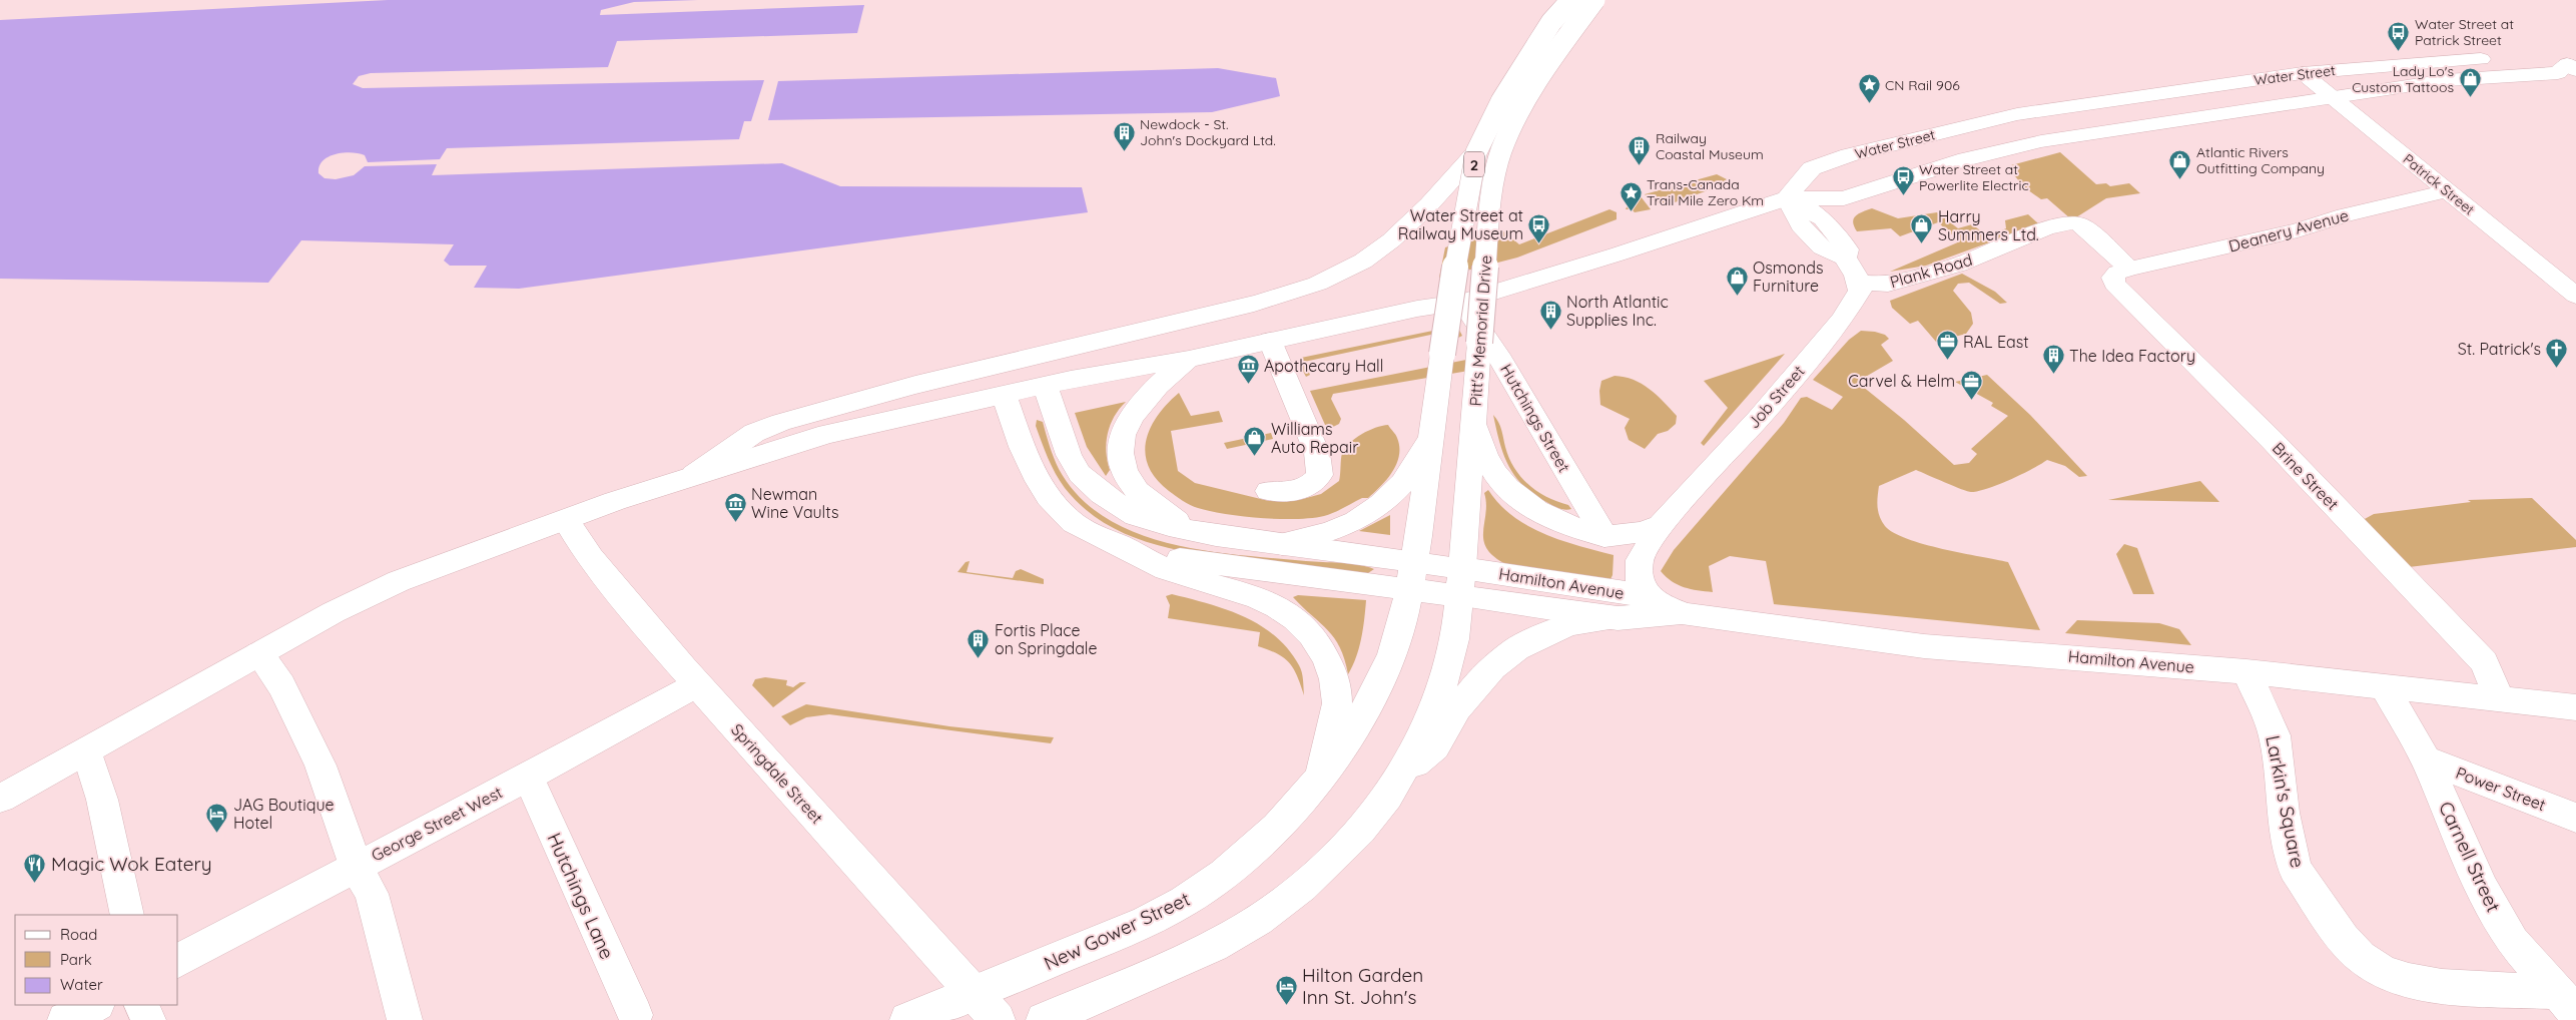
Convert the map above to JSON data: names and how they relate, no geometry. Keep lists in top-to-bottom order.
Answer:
{
  "streets": {
    "main road": [
      "Water Street",
      "2",
      "Patrick Street",
      "Deanery Avenue",
      "Plank Road",
      "Pitt's Memorial Drive",
      "Job Street",
      "Hutchings Street",
      "Brine Street",
      "Hamilton Avenue",
      "Springdale Street",
      "Power Street",
      "Larkin's Square",
      "George Street West",
      "Carnell Street",
      "Hutchings Lane",
      "New Gower Street"
    ]
  },
  "crossings": [
    ["Water Street", "Patrick Street"],
    ["Patrick Street", "Deanery Avenue"],
    ["Deanery Avenue", "Plank Road"],
    ["Deanery Avenue", "Brine Street"],
    ["Plank Road", "Job Street"],
    ["Plank Road", "Brine Street"],
    ["Pitt's Memorial Drive", "Job Street"],
    ["Pitt's Memorial Drive", "Hamilton Avenue"],
    ["Pitt's Memorial Drive", "New Gower Street"],
    ["Job Street", "Hutchings Street"],
    ["Job Street", "Hamilton Avenue"],
    ["Brine Street", "Hamilton Avenue"],
    ["Hamilton Avenue", "Larkin's Square"],
    ["Hamilton Avenue", "Carnell Street"],
    ["Springdale Street", "George Street West"],
    ["Springdale Street", "New Gower Street"],
    ["Power Street", "Carnell Street"],
    ["Larkin's Square", "Carnell Street"],
    ["George Street West", "Hutchings Lane"]
  ],
  "places": {
    "bus stop": ["Water Street at Patrick Street", "Water Street at Powerlite Electric", "Water Street at Railway Museum"],
    "shop": [
      "Lady Lo's Custom Tattoos",
      "Atlantic Rivers Outfitting Company",
      "Harry Summers Ltd.",
      "Osmonds Furniture",
      "Williams Auto Repair"
    ],
    "place": ["CN Rail 906", "Trans-Canada Trail Mile Zero Km"],
    "building": [
      "Newdock - St. John's Dockyard Ltd.",
      "Railway Coastal Museum",
      "North Atlantic Supplies Inc.",
      "The Idea Factory",
      "Fortis Place on Springdale"
    ],
    "office": ["RAL East", "Carvel & Helm"],
    "church": ["St. Patrick's"],
    "museum": ["Apothecary Hall", "Newman Wine Vaults"],
    "hotel": ["JAG Boutique Hotel", "Hilton Garden Inn St. John's"],
    "restaurant": ["Magic Wok Eatery"]
  },
  "legend": ["Road", "Park", "Water"]
}
